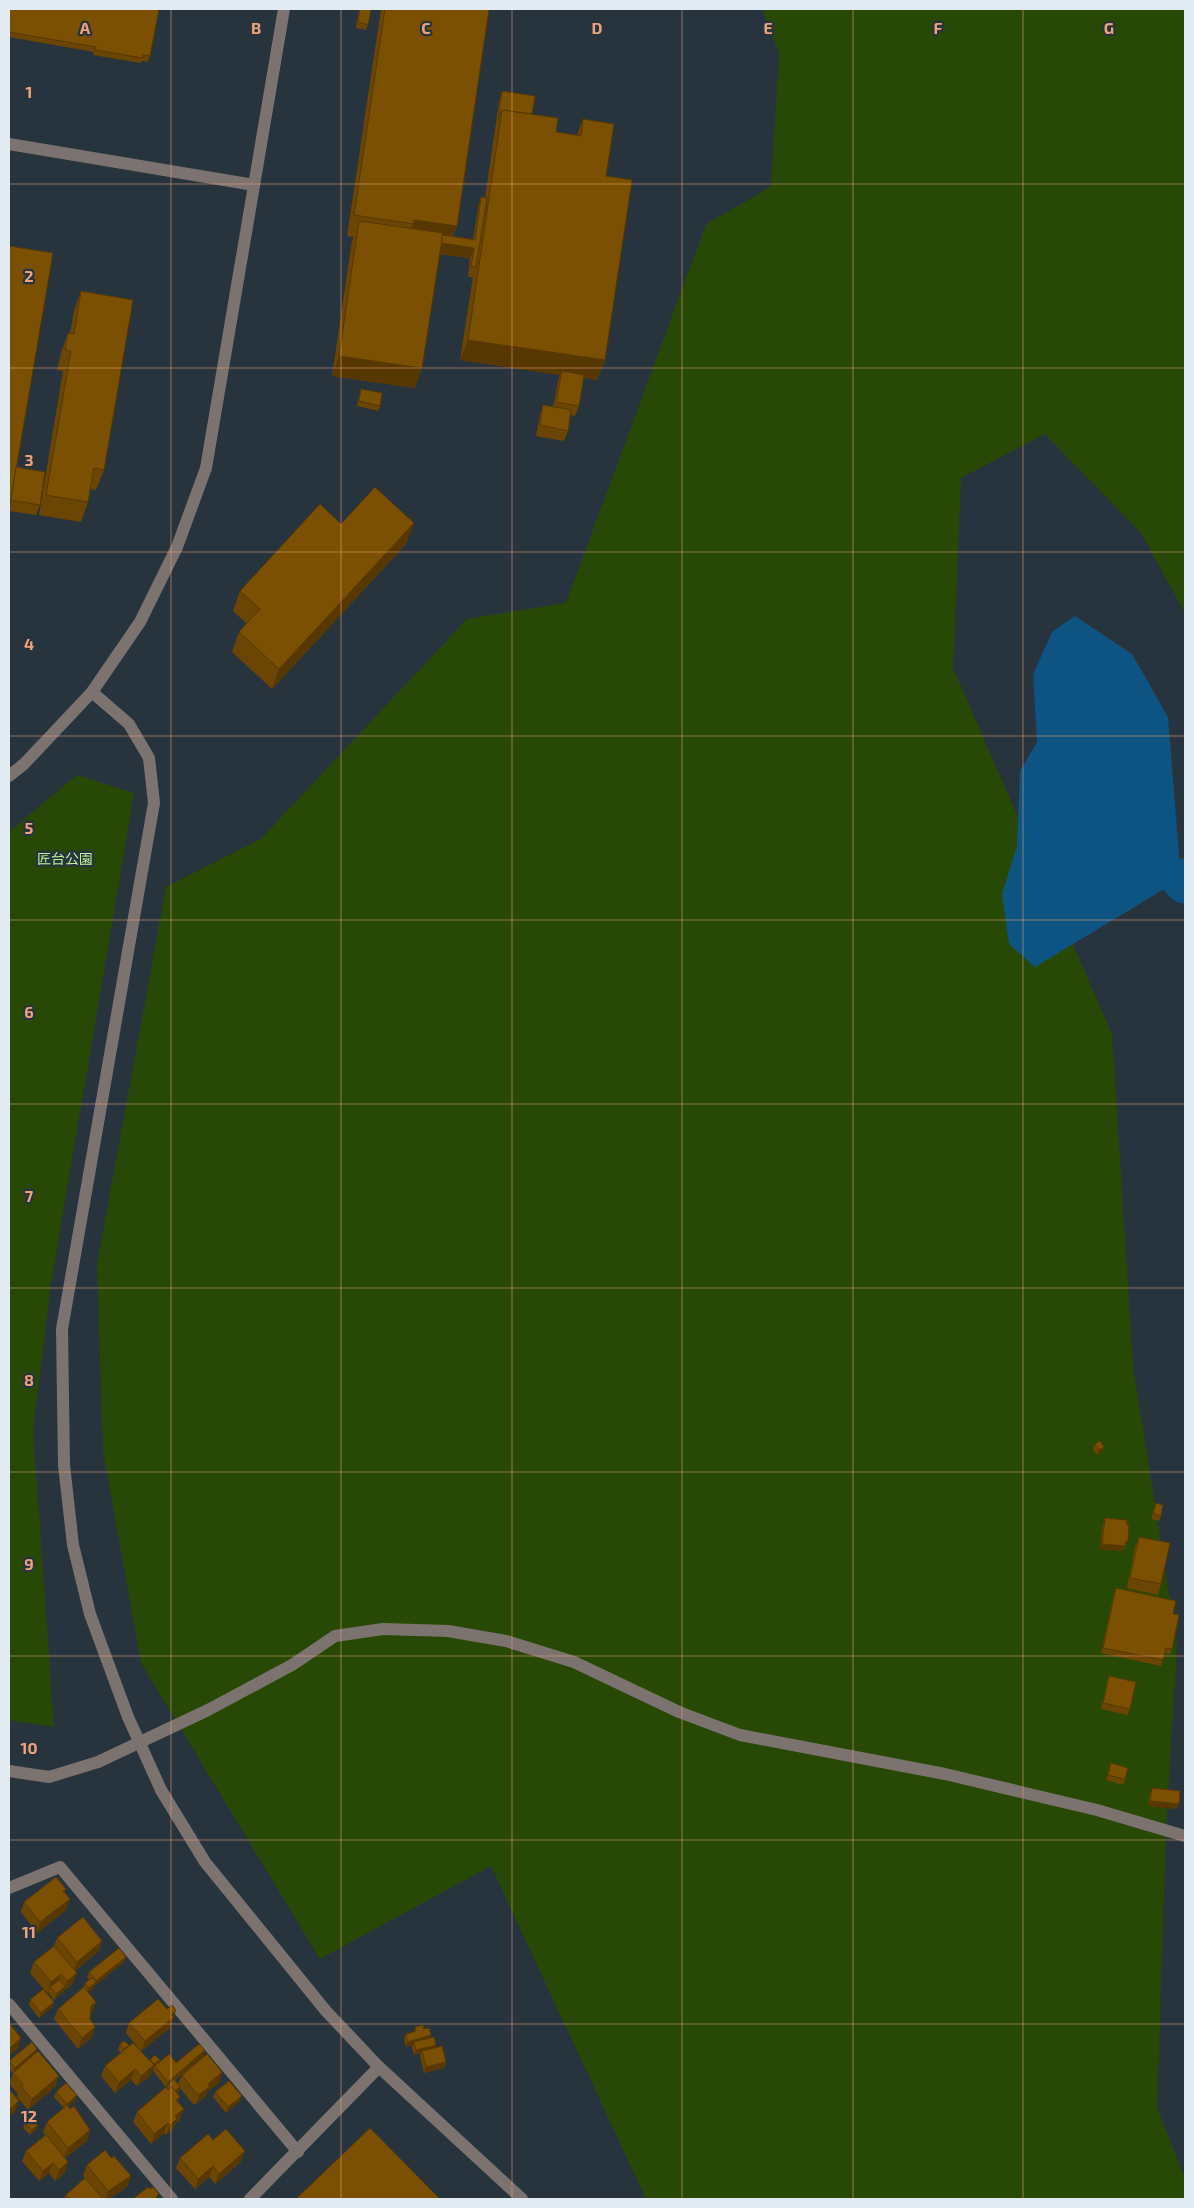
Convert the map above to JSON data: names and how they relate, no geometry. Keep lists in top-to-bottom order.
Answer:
{
  "parks": ["匠台公園"],
  "grid": {
    "columns": [
      "A",
      "B",
      "C",
      "D",
      "E",
      "F",
      "G"
    ],
    "rows": [
      "1",
      "2",
      "3",
      "4",
      "5",
      "6",
      "7",
      "8",
      "9",
      "10",
      "11",
      "12"
    ]
  }
}
